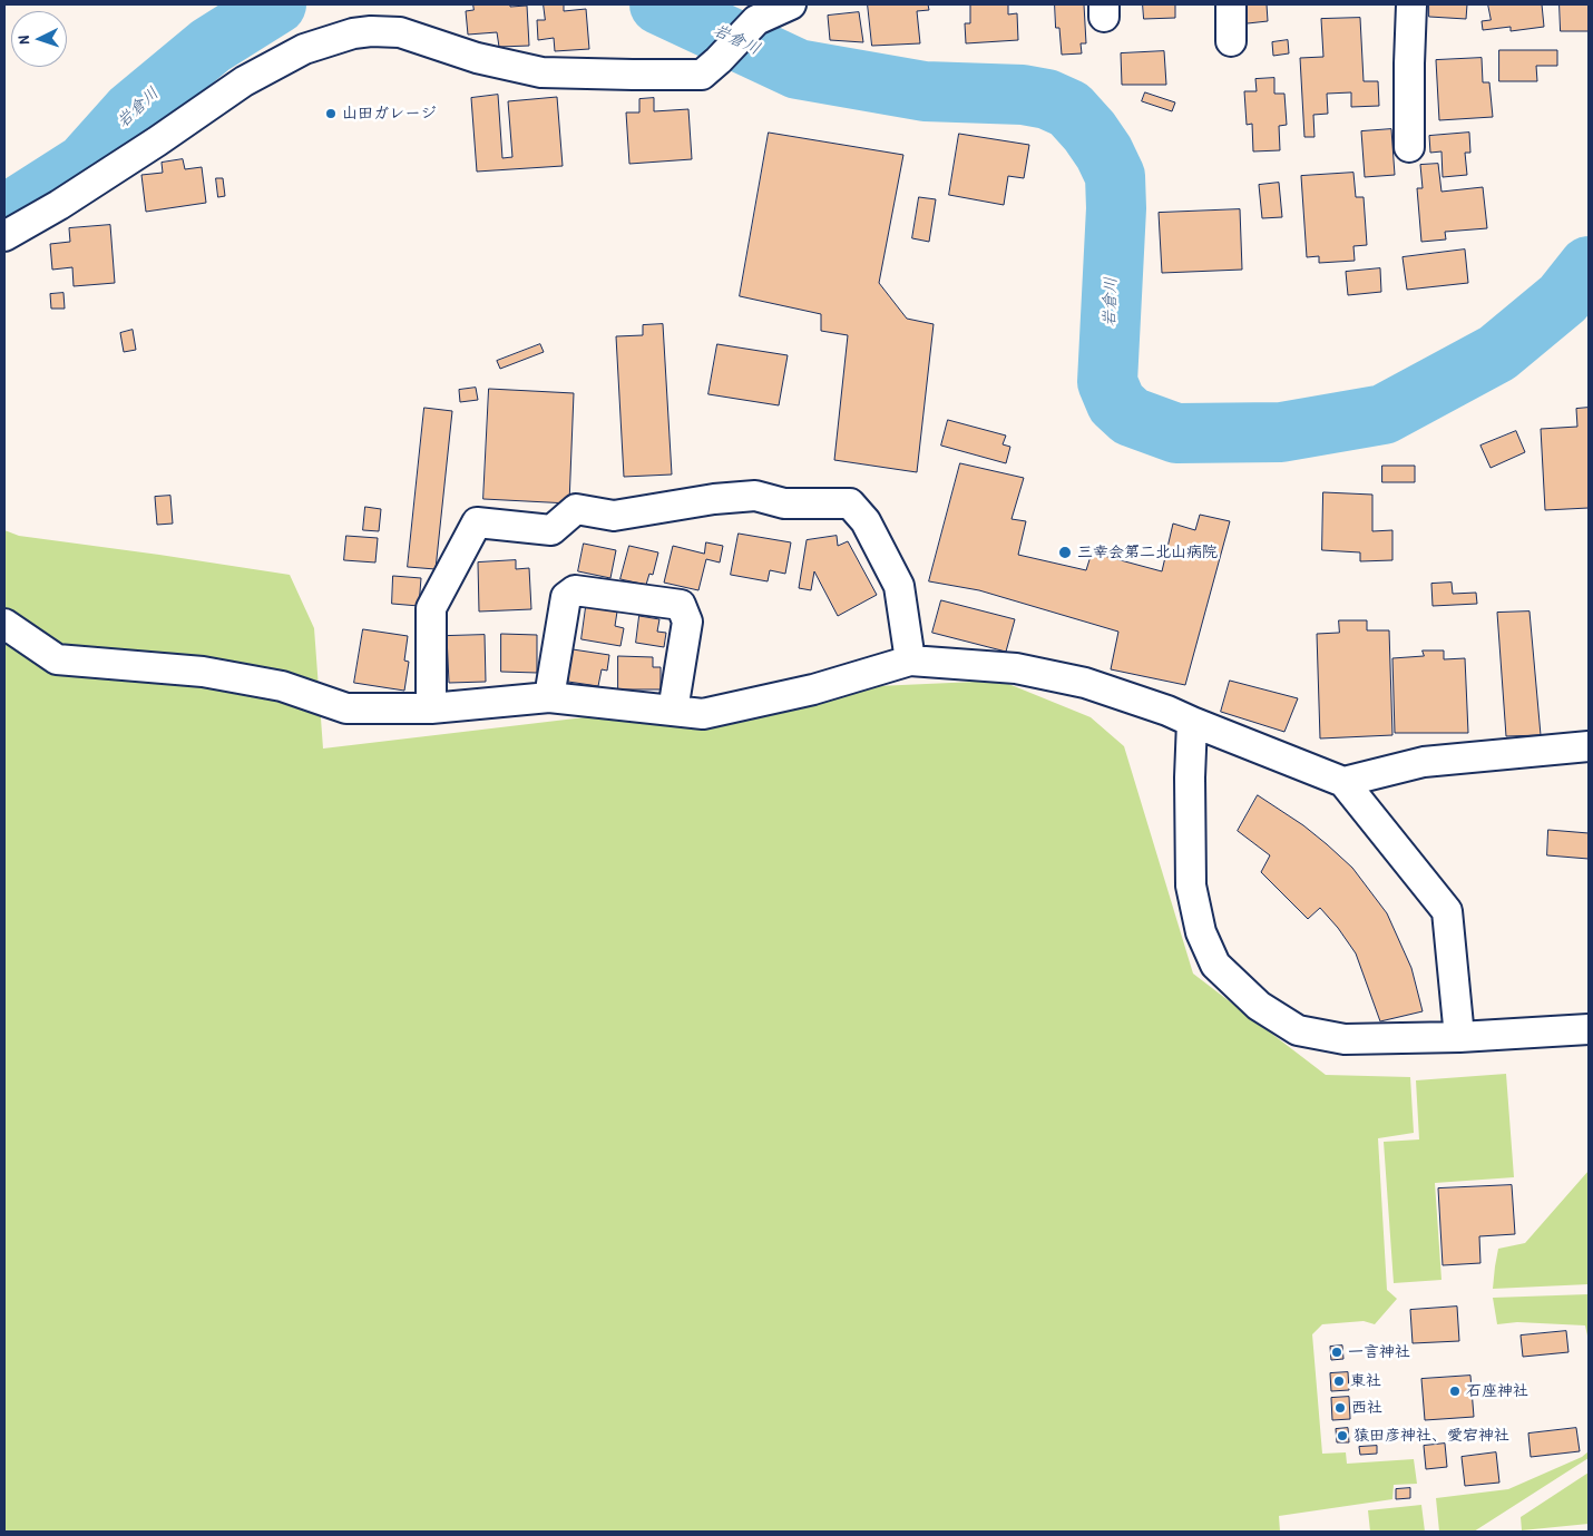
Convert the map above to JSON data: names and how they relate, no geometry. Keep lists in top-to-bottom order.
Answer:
{
  "water": ["岩倉川"],
  "places": [
    "山田ガレージ",
    "三幸会第二北山病院",
    "一言神社",
    "東社",
    "石座神社",
    "西社",
    "猿田彦神社、愛宕神社"
  ],
  "north": "left"
}
